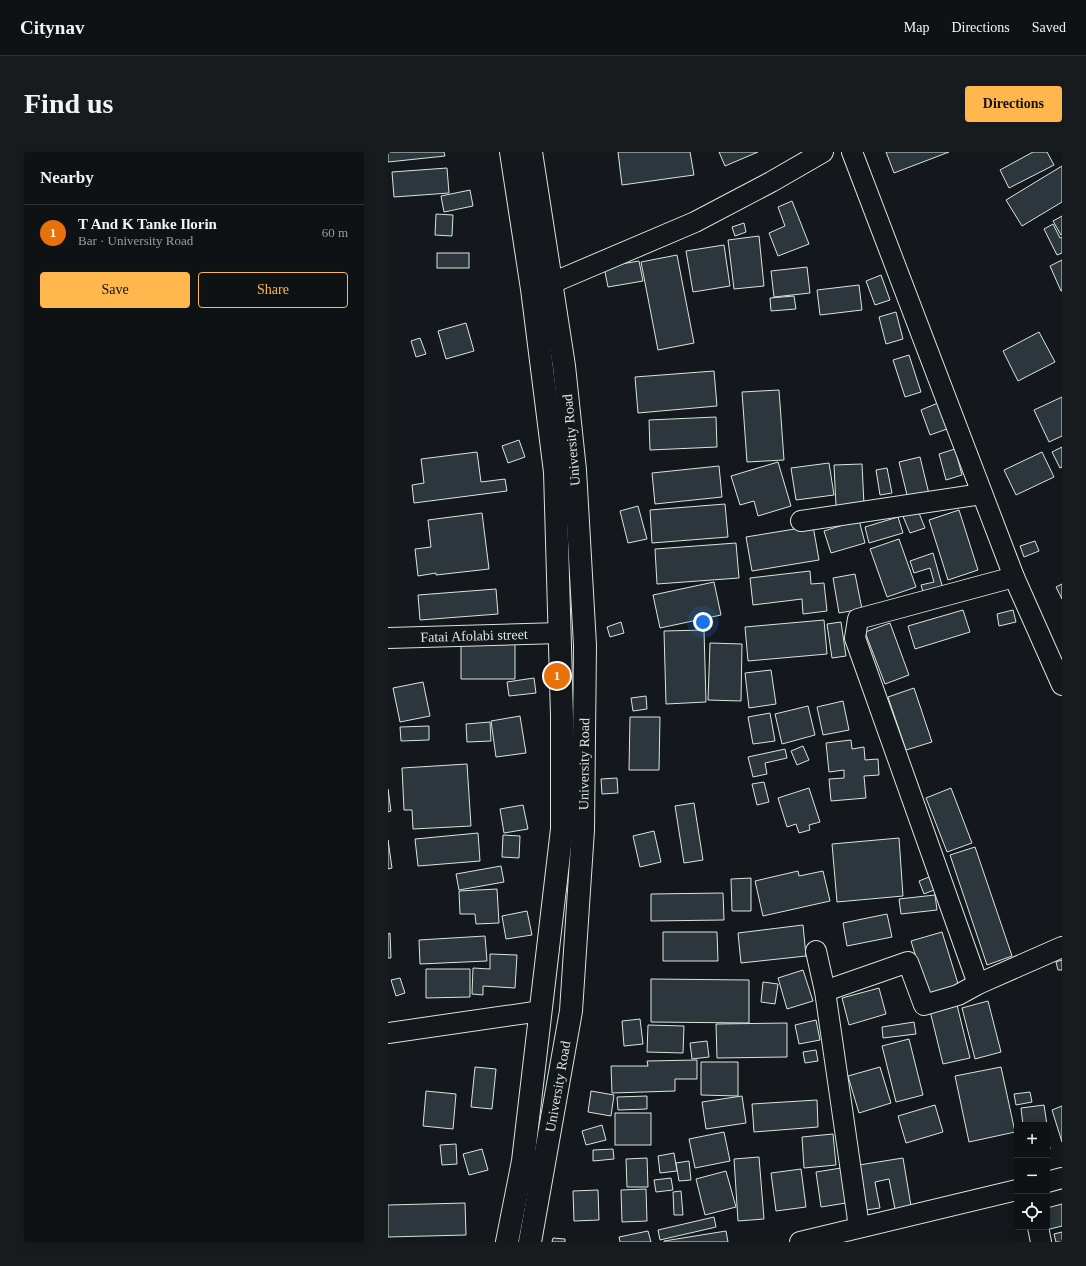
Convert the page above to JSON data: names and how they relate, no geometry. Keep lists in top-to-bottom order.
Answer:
{
  "streets": {
    "main road": ["University Road"],
    "street": ["Fatai Afolabi street"]
  },
  "crossings": [
    ["University Road", "Fatai Afolabi street"]
  ],
  "page": {
    "header": "Citynav",
    "nav": ["Map", "Directions", "Saved"],
    "buttons": [
      "Directions",
      ["Save", "Share"]
    ],
    "title": "Find us",
    "heading": "Nearby",
    "list": [
      {
        "mark": "1",
        "name": "T And K Tanke Ilorin",
        "note": "Bar · University Road",
        "value": "60 m"
      }
    ],
    "pins": "1",
    "map_buttons": ["+", "−"]
  }
}
